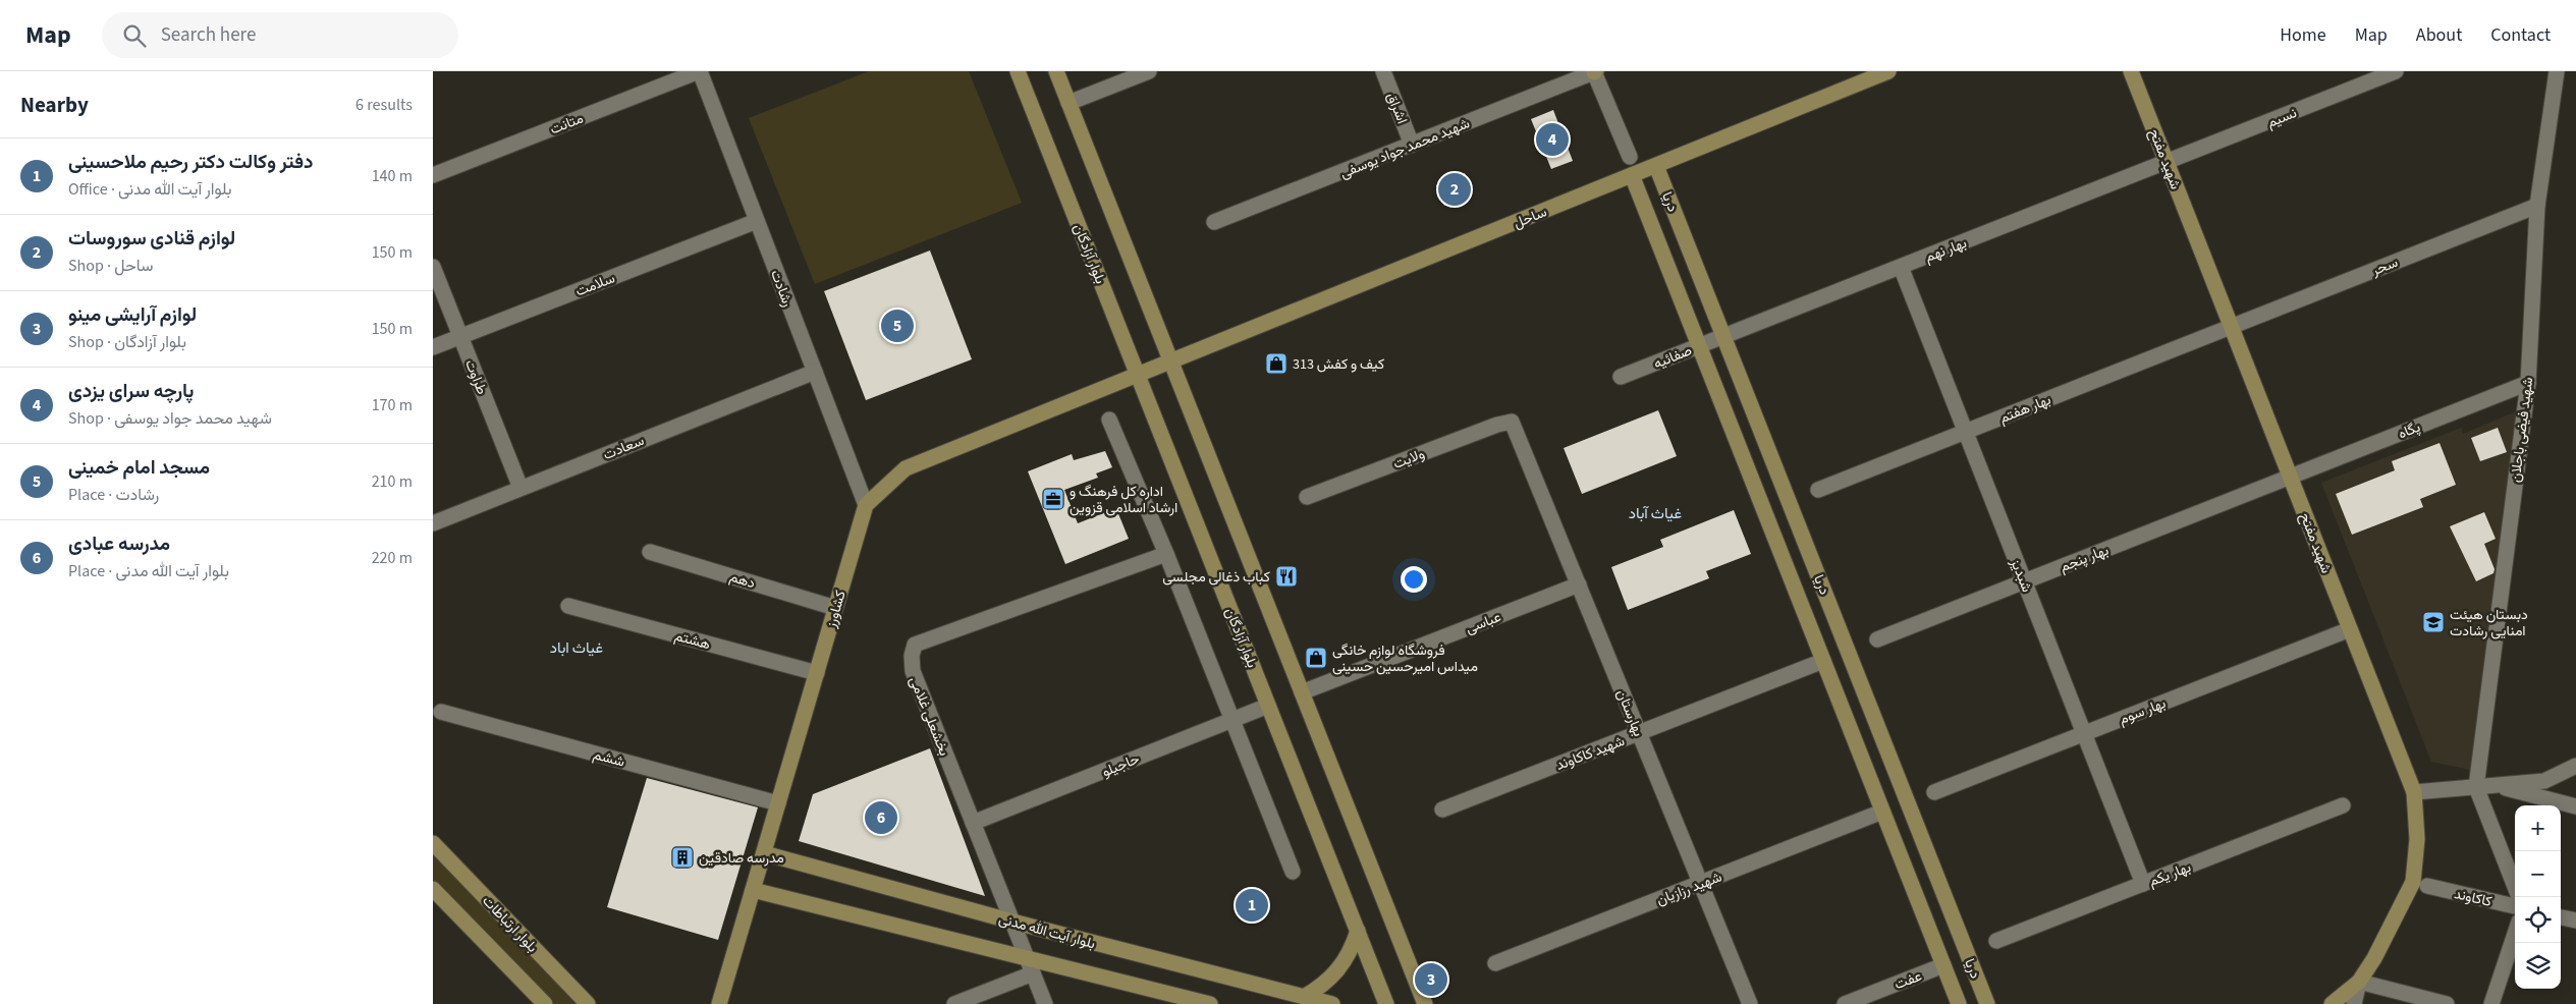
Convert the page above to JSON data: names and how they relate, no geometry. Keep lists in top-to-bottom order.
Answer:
{
  "streets": {
    "street": [
      "اشراق",
      "نسیم",
      "متانت",
      "شهید محمد جواد یوسفی",
      "شهید مفتح",
      "دریا",
      "ساحل",
      "بهار نهم",
      "بلوار آزادگان",
      "سحر",
      "سلامت",
      "رشادت",
      "صفائیه",
      "طراوت",
      "بهار هفتم",
      "پگاه",
      "شهید فیضی باجلان",
      "سعادت",
      "ولایت",
      "بهار پنجم",
      "شبدیز",
      "دهم",
      "کشاورز",
      "عباسی",
      "هشتم",
      "بهار سوم",
      "بهارستان",
      "بخشعلی غلامی",
      "شهید کاکاوند",
      "ششم",
      "حاجیلو",
      "بهار یکم",
      "شهید رزازیان",
      "کاکاوند",
      "بلوار ارتباطات",
      "بلوار آیت الله مدنی",
      "عفت"
    ]
  },
  "crossings": [
    ["اشراق", "شهید محمد جواد یوسفی"],
    ["نسیم", "شهید مفتح"],
    ["نسیم", "بهار نهم"],
    ["متانت", "رشادت"],
    ["شهید مفتح", "بهار نهم"],
    ["شهید مفتح", "سحر"],
    ["شهید مفتح", "بهار هفتم"],
    ["شهید مفتح", "پگاه"],
    ["شهید مفتح", "بهار پنجم"],
    ["شهید مفتح", "بهار سوم"],
    ["دریا", "ساحل"],
    ["دریا", "بهار نهم"],
    ["دریا", "صفائیه"],
    ["دریا", "شهید کاکاوند"],
    ["دریا", "شهید رزازیان"],
    ["دریا", "عفت"],
    ["ساحل", "بلوار آزادگان"],
    ["بهار نهم", "صفائیه"],
    ["بهار نهم", "شبدیز"],
    ["بلوار آزادگان", "حاجیلو"],
    ["سحر", "بهار هفتم"],
    ["سحر", "شهید فیضی باجلان"],
    ["سلامت", "رشادت"],
    ["سلامت", "طراوت"],
    ["رشادت", "سعادت"],
    ["رشادت", "کشاورز"],
    ["طراوت", "سعادت"],
    ["بهار هفتم", "شبدیز"],
    ["پگاه", "شهید فیضی باجلان"],
    ["پگاه", "بهار پنجم"],
    ["ولایت", "بهارستان"],
    ["بهار پنجم", "شبدیز"],
    ["شبدیز", "بهار سوم"],
    ["شبدیز", "بهار یکم"],
    ["دهم", "کشاورز"],
    ["کشاورز", "هشتم"],
    ["کشاورز", "ششم"],
    ["کشاورز", "بلوار آیت الله مدنی"],
    ["عباسی", "بهارستان"],
    ["بهارستان", "شهید کاکاوند"],
    ["بهارستان", "شهید رزازیان"],
    ["بخشعلی غلامی", "حاجیلو"],
    ["بخشعلی غلامی", "بلوار آیت الله مدنی"]
  ],
  "districts": ["غیاث آباد", "غیاث اباد"],
  "places": {
    "shop": ["کیف و کفش 313", "فروشگاه لوازم خانگی میداس امیرحسین حسینی"],
    "office": ["اداره کل فرهنگ و ارشاد اسلامی قزوین"],
    "restaurant": ["کباب ذغالی مجلسی"],
    "school or university": ["دبستان هیئت امنایی رشادت"],
    "building": ["مدرسه صادقین"]
  },
  "page": {
    "header": "Map",
    "search": "Search here",
    "nav": [
      "Home",
      "Map",
      "About",
      "Contact"
    ],
    "heading": ["Nearby", "6 results"],
    "pins": [
      "4",
      "2",
      "5",
      "6",
      "1",
      "3"
    ],
    "list": [
      {
        "mark": "1",
        "name": "دفتر وکالت دکتر رحیم ملاحسینی",
        "note": "Office · بلوار آیت الله مدنی",
        "value": "140 m"
      },
      {
        "mark": "2",
        "name": "لوازم قنادی سوروسات",
        "note": "Shop · ساحل",
        "value": "150 m"
      },
      {
        "mark": "3",
        "name": "لوازم آرایشی مینو",
        "note": "Shop · بلوار آزادگان",
        "value": "150 m"
      },
      {
        "mark": "4",
        "name": "پارچه سرای یزدی",
        "note": "Shop · شهید محمد جواد یوسفی",
        "value": "170 m"
      },
      {
        "mark": "5",
        "name": "مسجد امام خمینی",
        "note": "Place · رشادت",
        "value": "210 m"
      },
      {
        "mark": "6",
        "name": "مدرسه عبادی",
        "note": "Place · بلوار آیت الله مدنی",
        "value": "220 m"
      }
    ],
    "map_buttons": ["+", "−"]
  }
}
